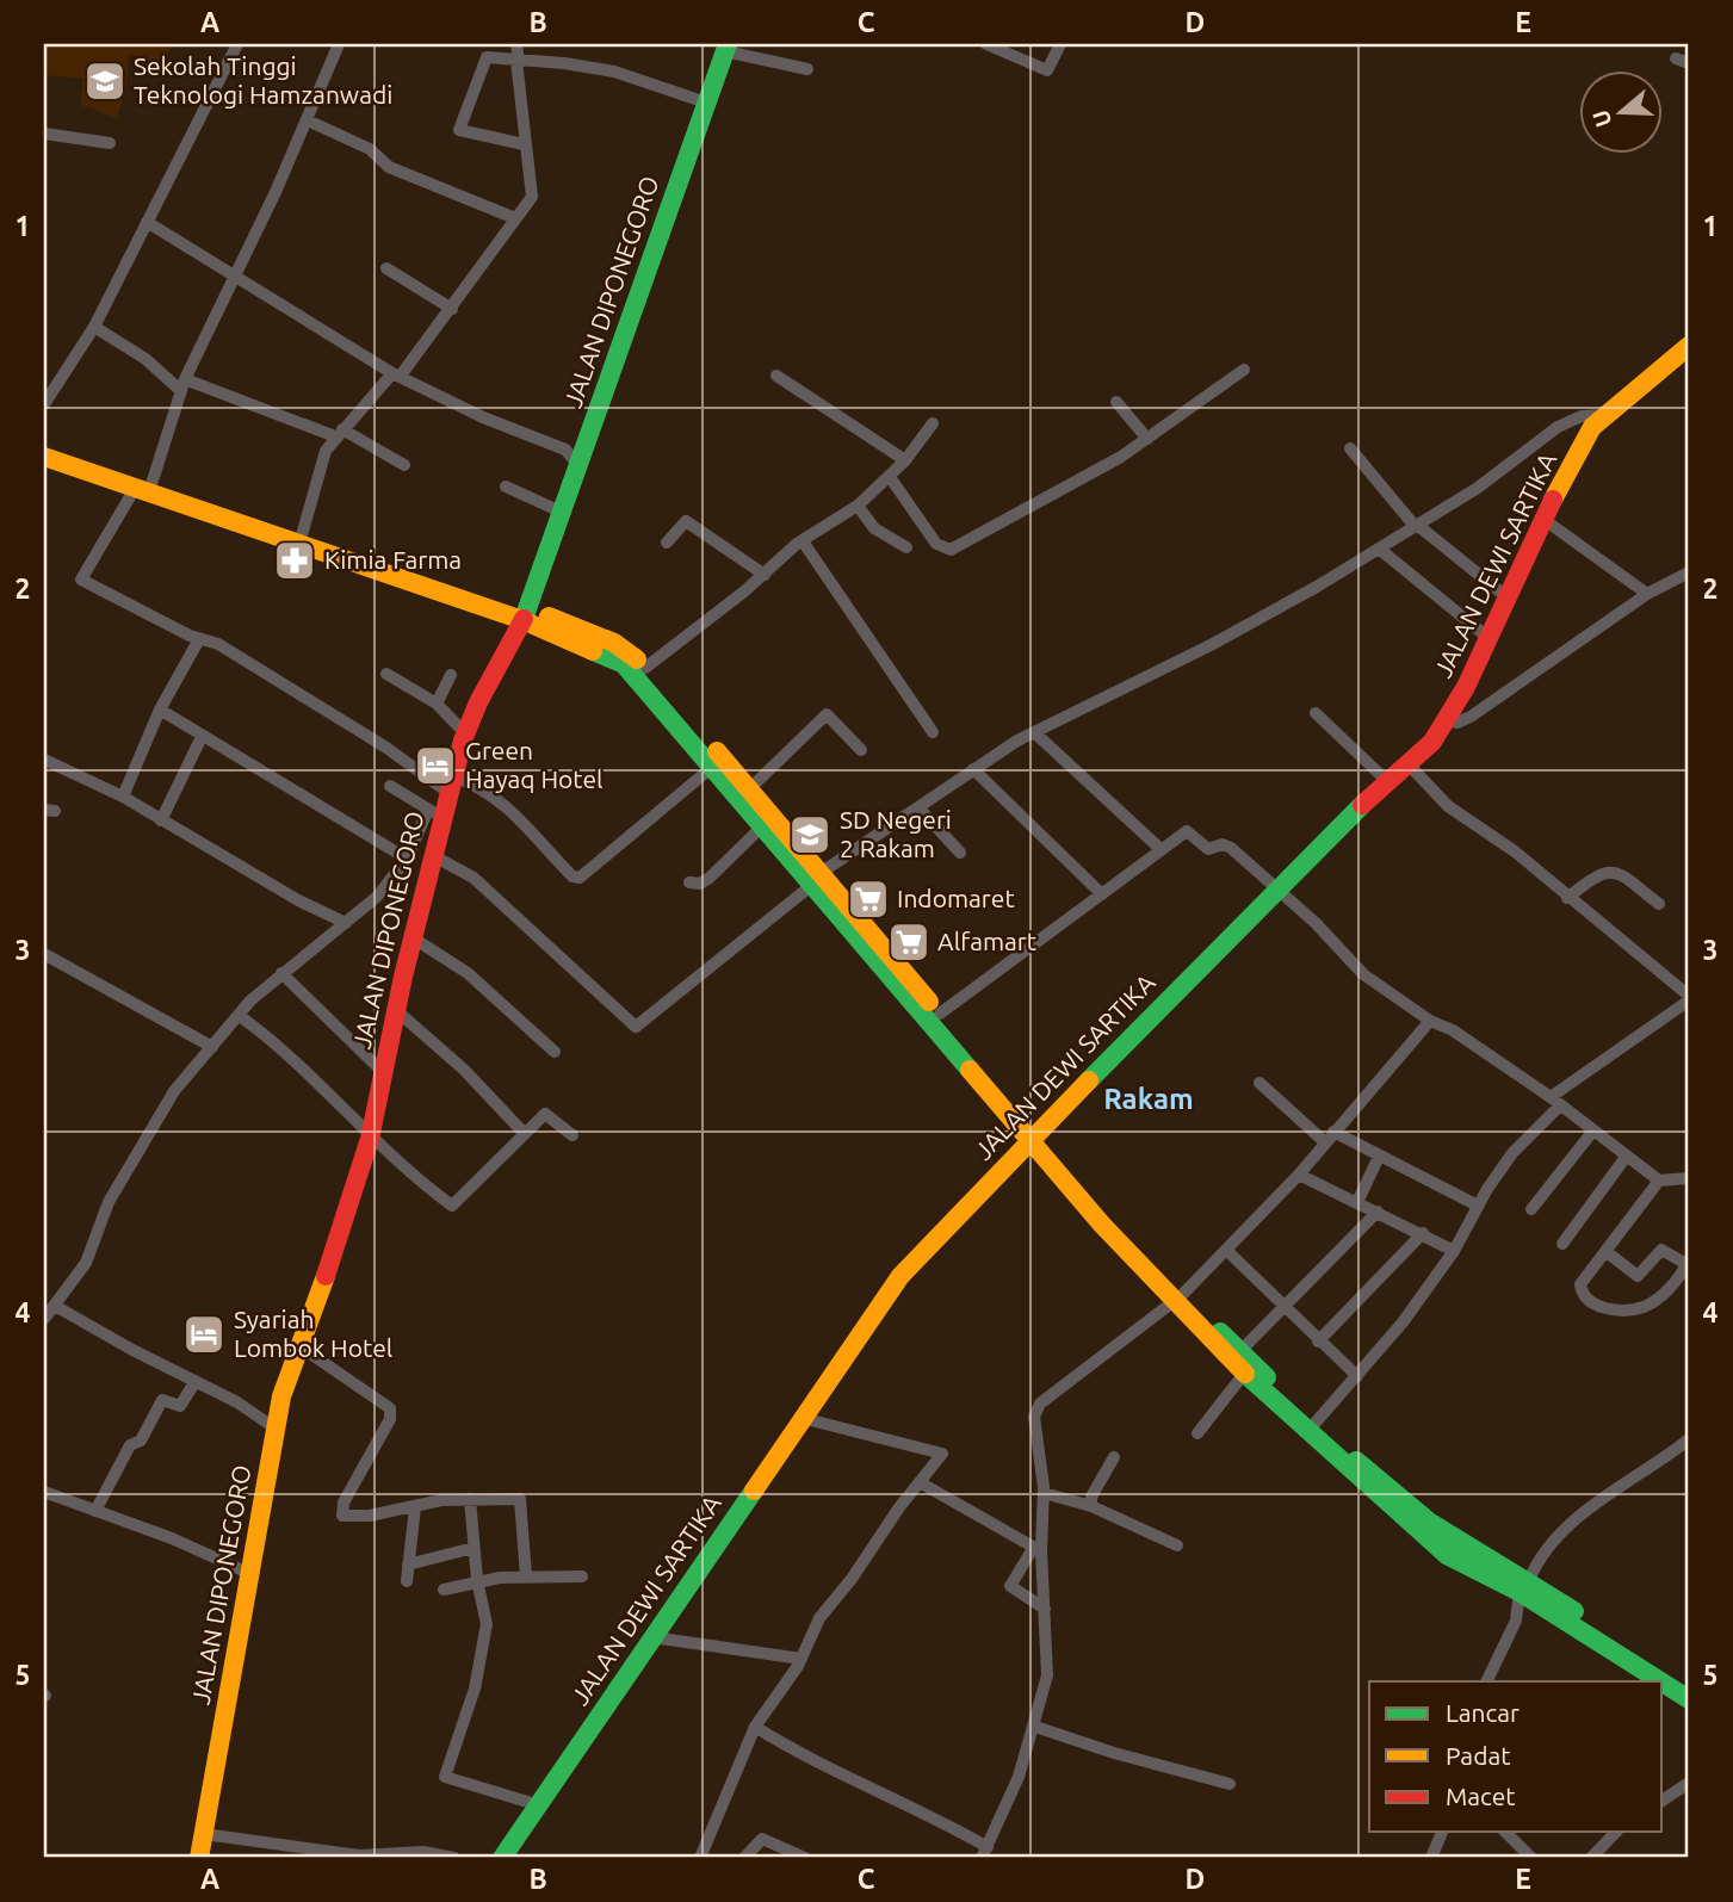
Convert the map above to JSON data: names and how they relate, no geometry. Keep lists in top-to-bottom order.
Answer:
{
  "streets": {
    "street": ["JALAN DIPONEGORO", "JALAN DEWI SARTIKA"]
  },
  "districts": ["Rakam"],
  "places": {
    "school or university": ["Sekolah Tinggi Teknologi Hamzanwadi", "SD Negeri 2 Rakam"],
    "pharmacy": ["Kimia Farma"],
    "hotel": ["Green Hayaq Hotel", "Syariah Lombok Hotel"],
    "supermarket": ["Indomaret", "Alfamart"]
  },
  "legend": ["Lancar", "Padat", "Macet"],
  "north": "left",
  "grid": {
    "columns": [
      "A",
      "B",
      "C",
      "D",
      "E"
    ],
    "rows": [
      "1",
      "2",
      "3",
      "4",
      "5"
    ]
  }
}
